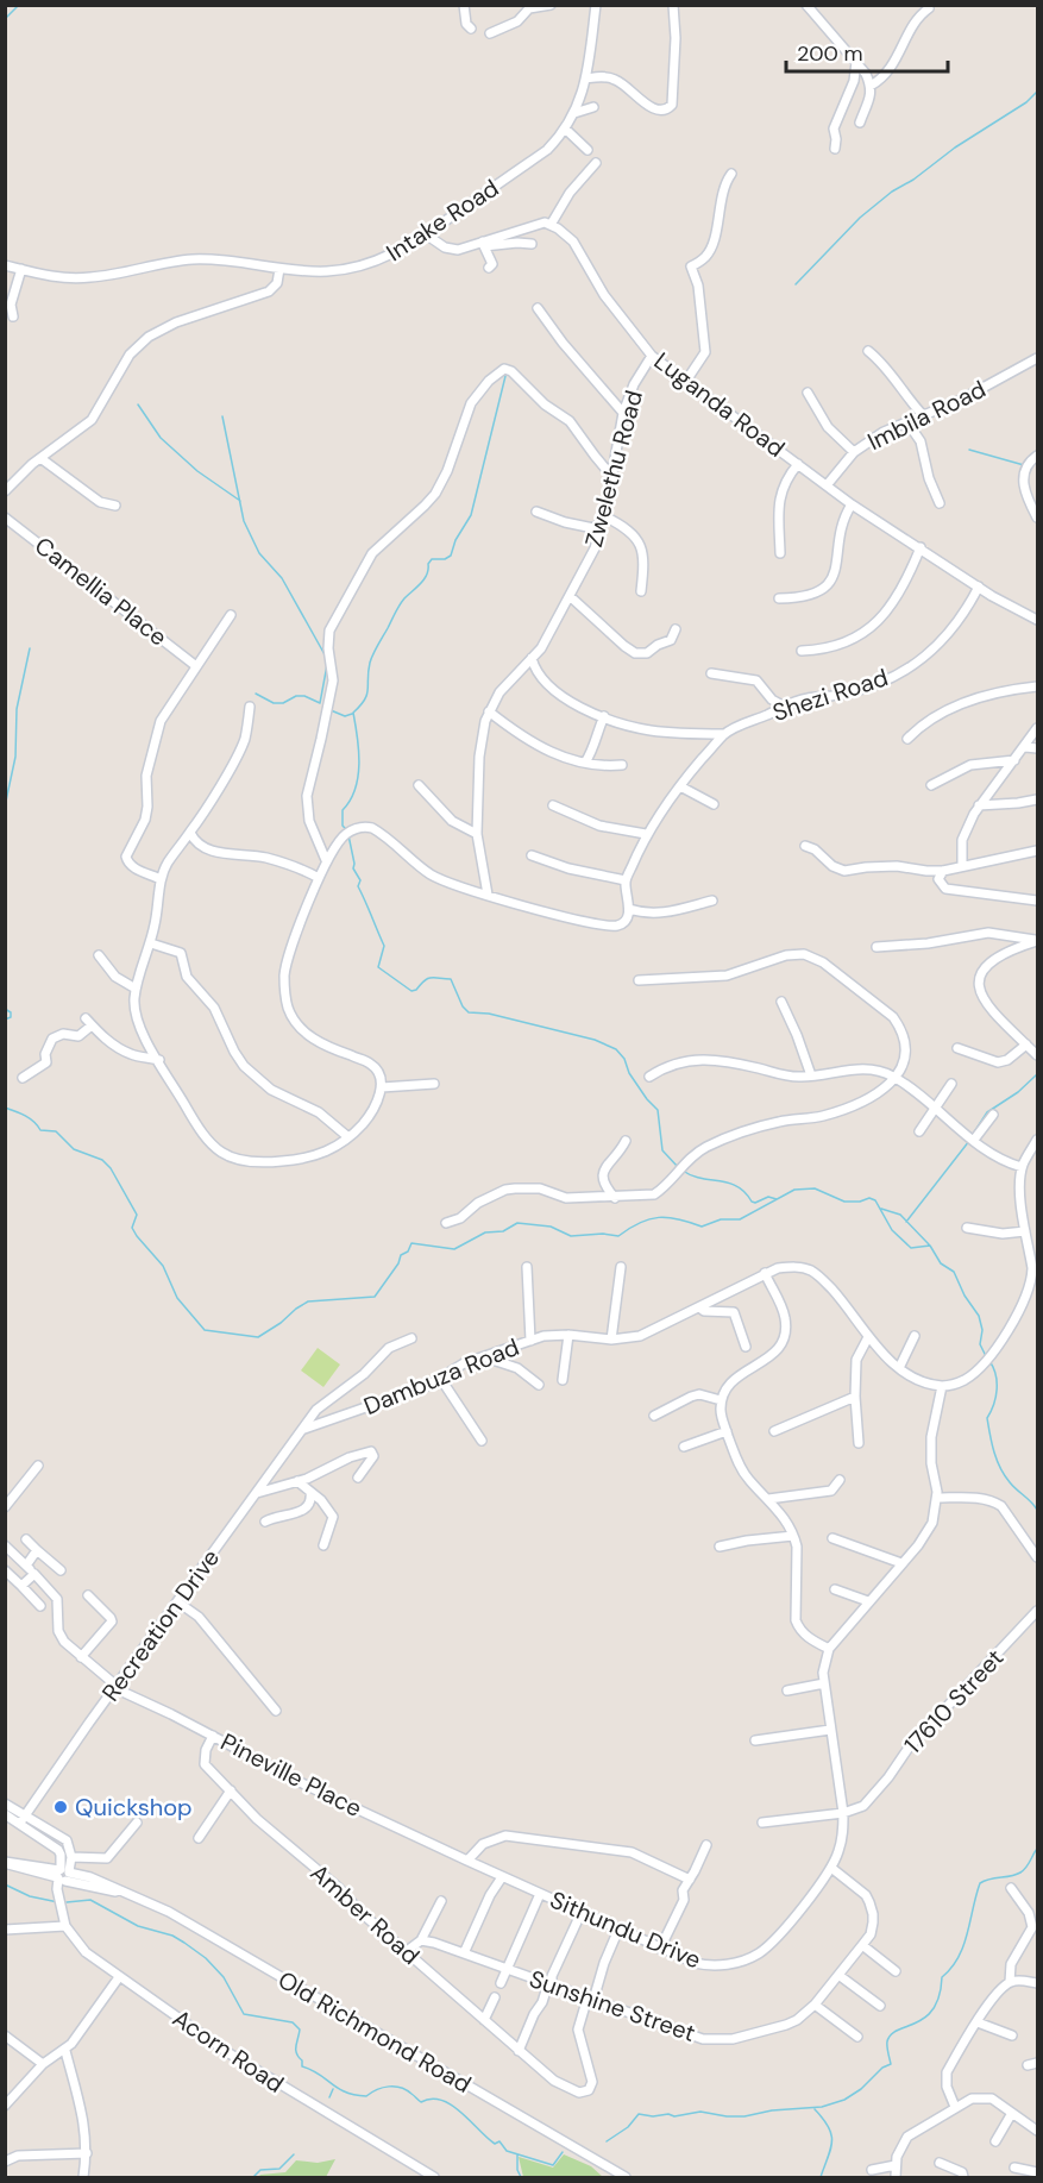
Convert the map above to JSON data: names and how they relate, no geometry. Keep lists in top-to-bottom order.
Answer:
{
  "streets": {
    "street": [
      "Intake Road",
      "Luganda Road",
      "Imbila Road",
      "Zwelethu Road",
      "Camellia Place",
      "Shezi Road",
      "Dambuza Road",
      "Recreation Drive",
      "17610 Street",
      "Pineville Place",
      "Amber Road",
      "Sithundu Drive",
      "Sunshine Street",
      "Old Richmond Road",
      "Acorn Road"
    ]
  },
  "crossings": [
    ["Luganda Road", "Imbila Road"],
    ["Luganda Road", "Zwelethu Road"],
    ["Luganda Road", "Shezi Road"],
    ["Dambuza Road", "Recreation Drive"],
    ["Recreation Drive", "Pineville Place"],
    ["17610 Street", "Sithundu Drive"],
    ["Pineville Place", "Amber Road"],
    ["Pineville Place", "Sithundu Drive"],
    ["Amber Road", "Sunshine Street"],
    ["Sithundu Drive", "Sunshine Street"],
    ["Old Richmond Road", "Acorn Road"]
  ],
  "places": ["Quickshop"],
  "scale_bar": "200 m"
}
